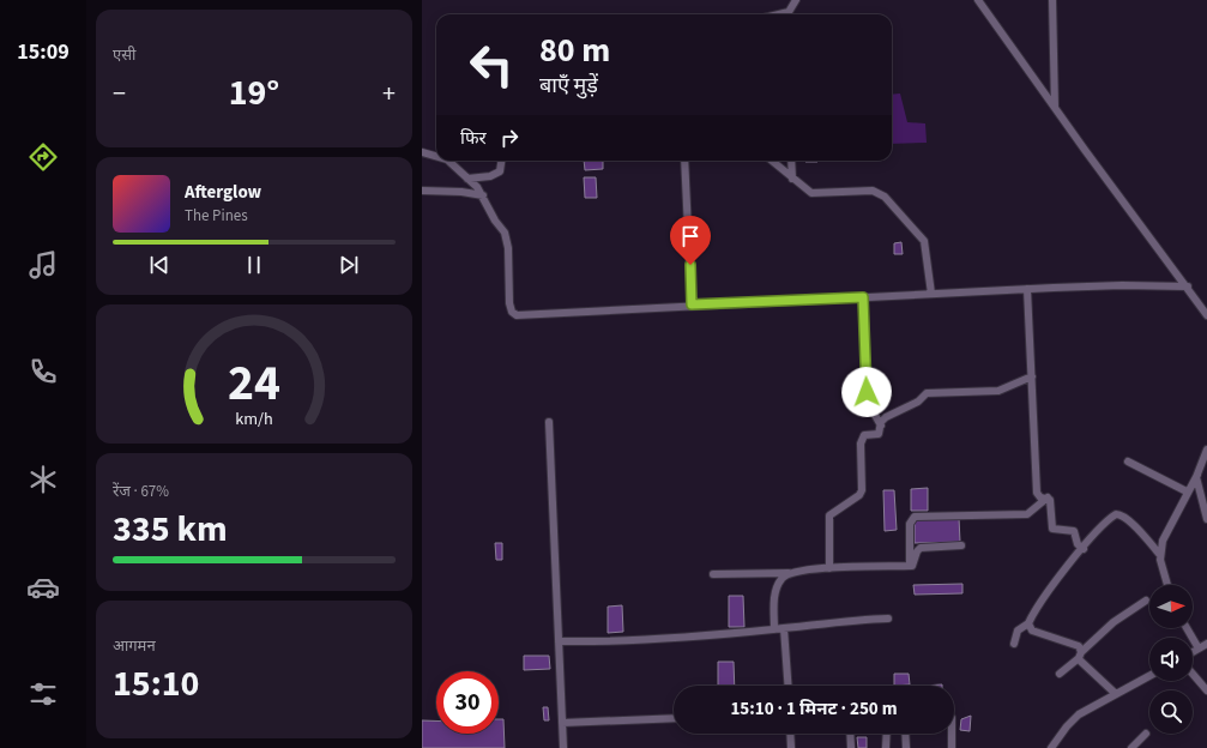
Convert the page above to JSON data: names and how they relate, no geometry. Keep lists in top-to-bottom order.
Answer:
{
  "north": "right",
  "page": {
    "tabs": "15:09",
    "tile": [
      "एसी",
      ["रेंज · 67%", "335 km"],
      ["आगमन", "15:10"]
    ],
    "turn": ["80 m", "बाएँ मुड़ें"],
    "heat": ["−", "19°", "+"],
    "then": "फिर",
    "song": ["Afterglow", "The Pines"],
    "limit": "30",
    "trip": "15:10 · 1 मिनट · 250 m",
    "gauge": ["24", "km/h"]
  }
}
